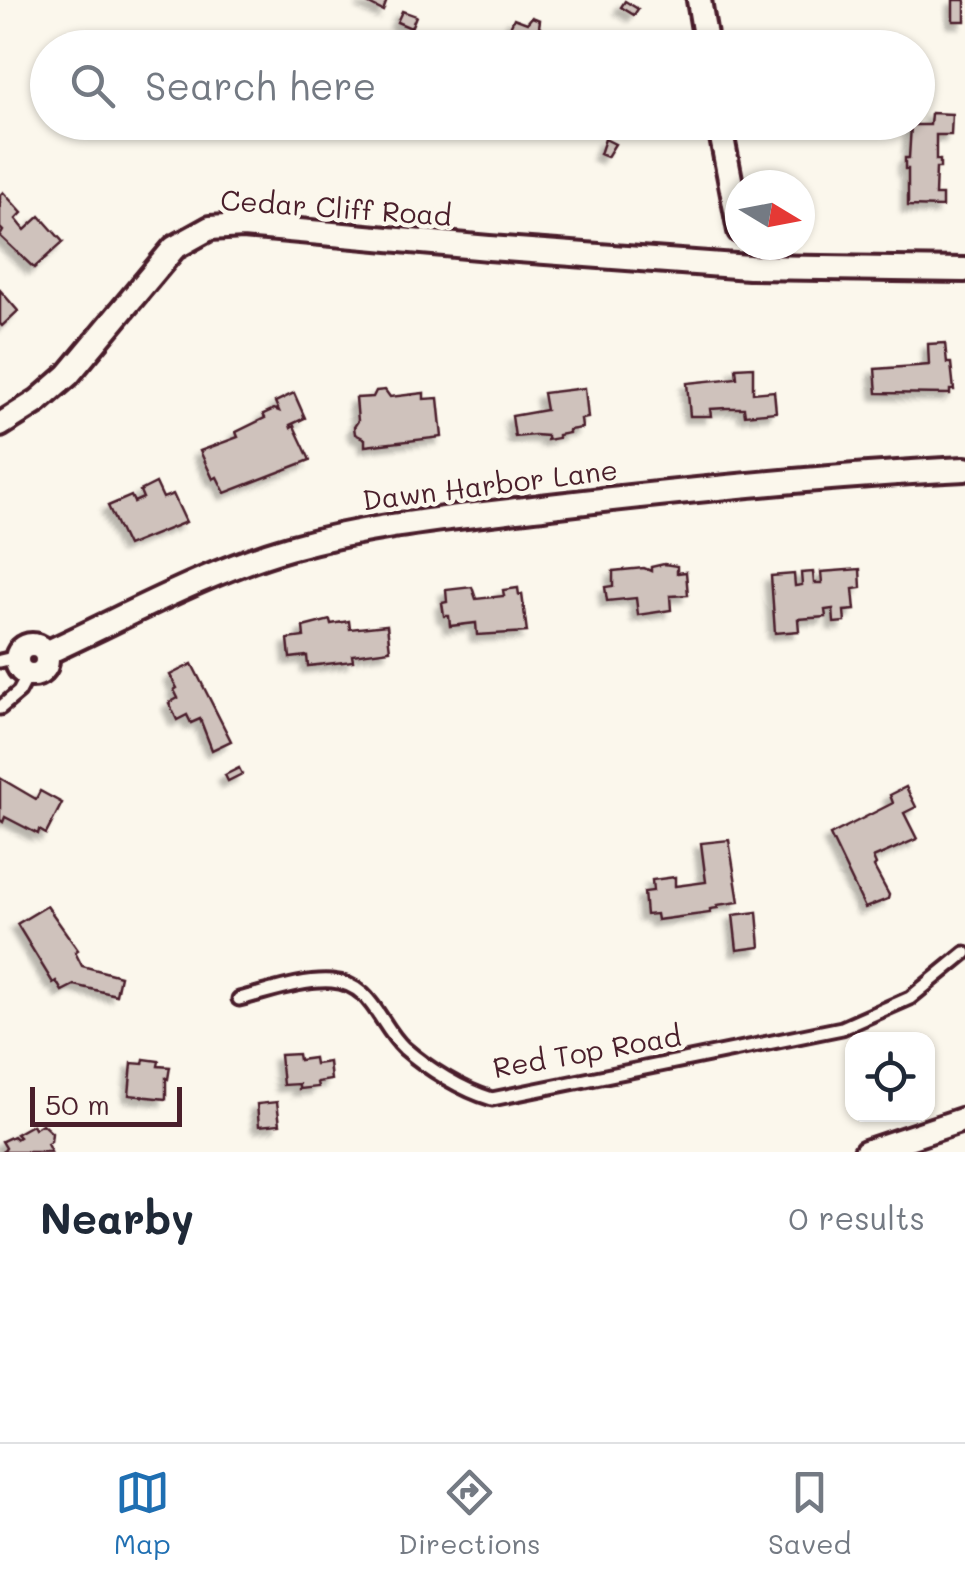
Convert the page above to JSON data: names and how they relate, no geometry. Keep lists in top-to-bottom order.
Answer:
{
  "streets": {
    "street": ["Cedar Cliff Road", "Dawn Harbor Lane"],
    "lane": ["Red Top Road"]
  },
  "scale_bar": "50 m",
  "north": "right",
  "page": {
    "search": "Search here",
    "scale": "50 m",
    "heading": ["Nearby", "0 results"],
    "nav": ["Map", "Directions", "Saved"]
  }
}
